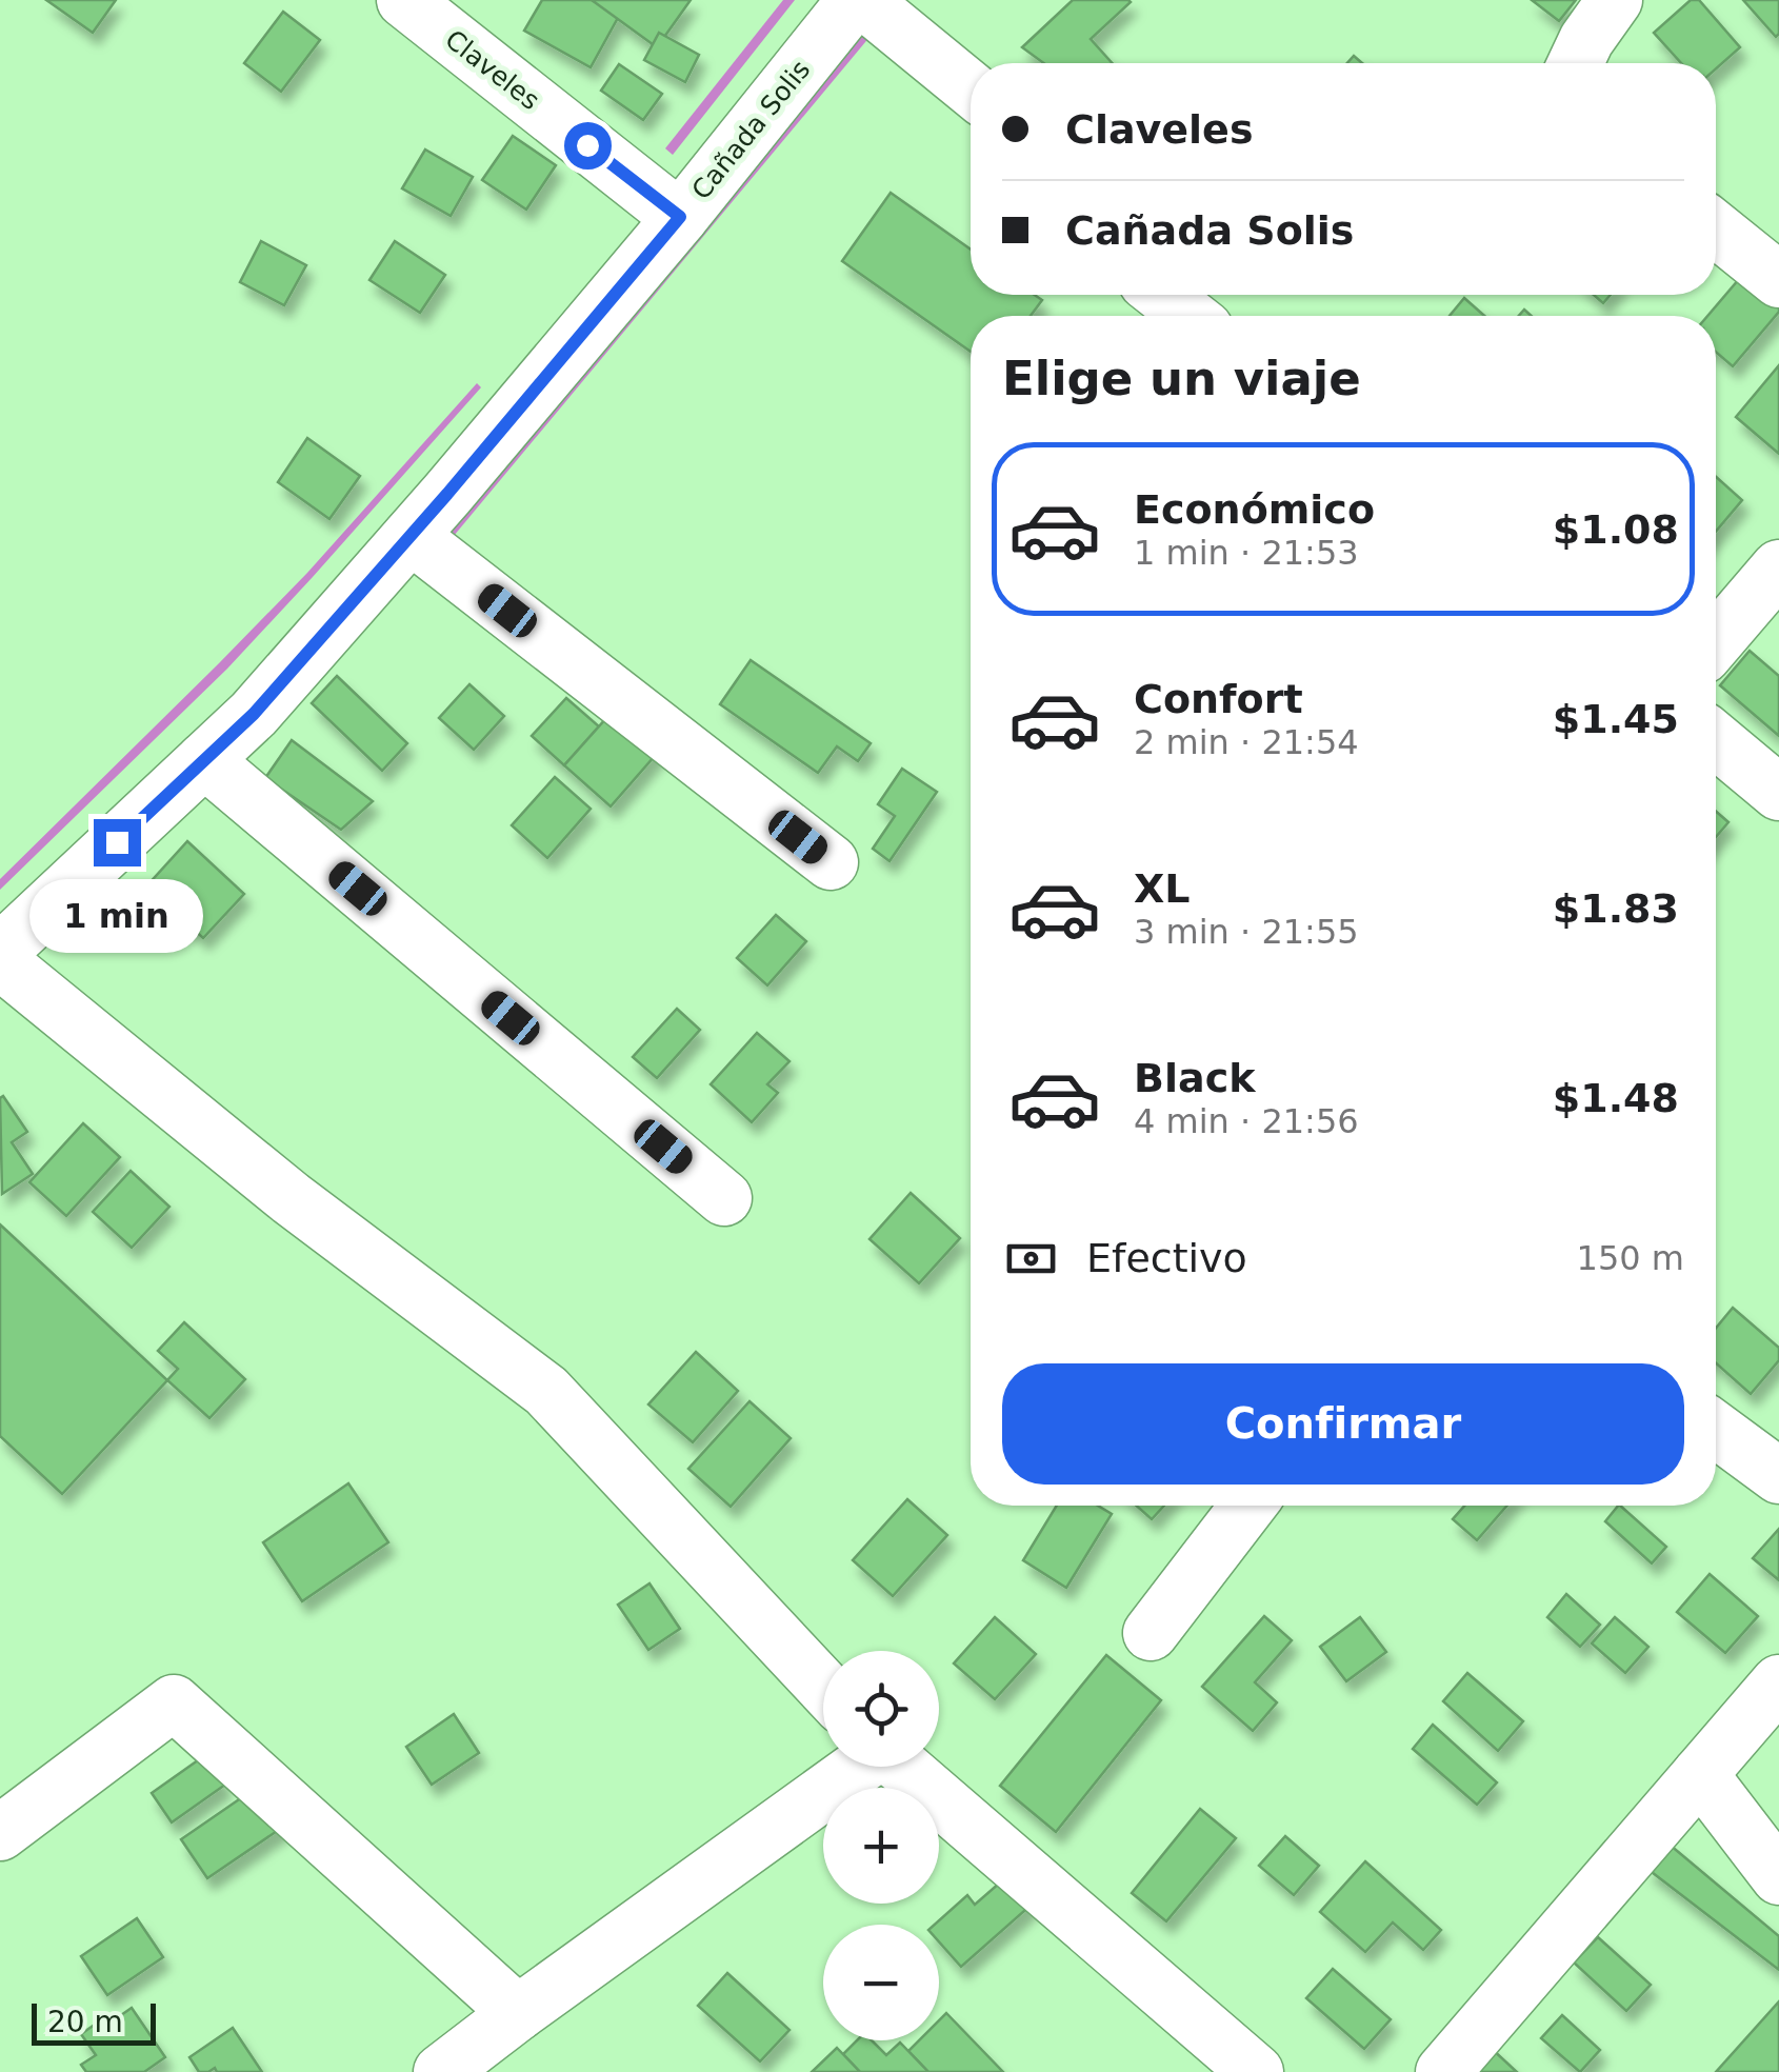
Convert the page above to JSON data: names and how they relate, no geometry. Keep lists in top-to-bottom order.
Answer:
{
  "streets": {
    "street": ["Claveles", "Cañada Solis"]
  },
  "crossings": [
    ["Claveles", "Cañada Solis"]
  ],
  "scale_bar": "20 m",
  "page": {
    "banner": ["Claveles", "Cañada Solis"],
    "heading": "Elige un viaje",
    "list": [
      {
        "name": "Económico",
        "note": "1 min · 21:53",
        "value": "$1.08"
      },
      {
        "name": "Confort",
        "note": "2 min · 21:54",
        "value": "$1.45"
      },
      {
        "name": "XL",
        "note": "3 min · 21:55",
        "value": "$1.83"
      },
      {
        "name": "Black",
        "note": "4 min · 21:56",
        "value": "$1.48"
      }
    ],
    "bubble": "1 min",
    "pay": ["Efectivo", "150 m"],
    "buttons": "Confirmar",
    "map_buttons": ["+", "−"],
    "scale": "20 m"
  }
}
